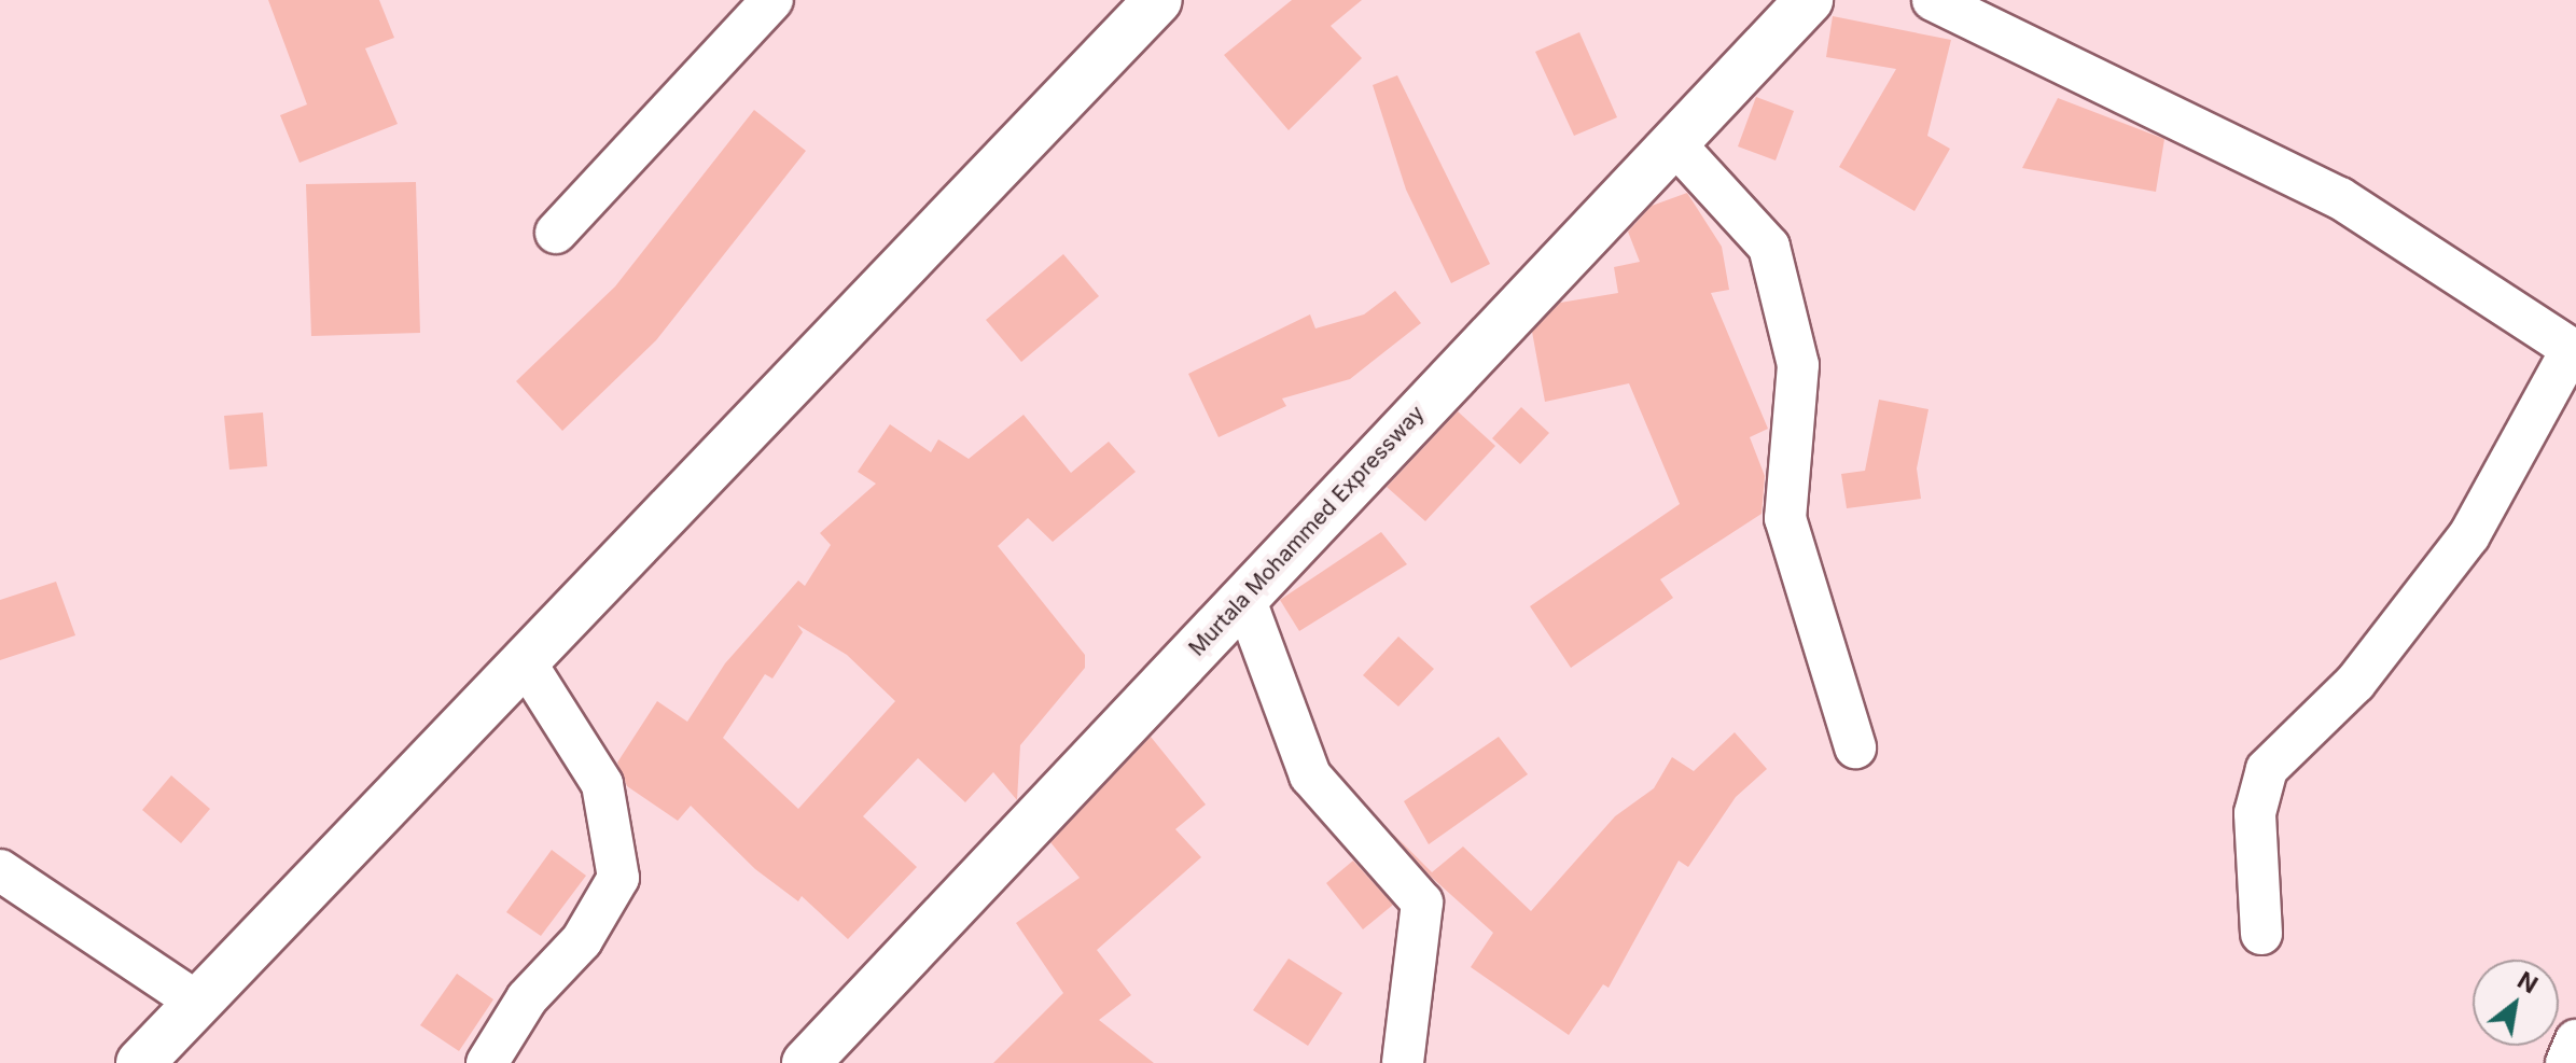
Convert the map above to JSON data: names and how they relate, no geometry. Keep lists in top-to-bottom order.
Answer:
{
  "streets": {
    "main road": ["Murtala Mohammed Expressway"]
  },
  "north": "top right"
}
